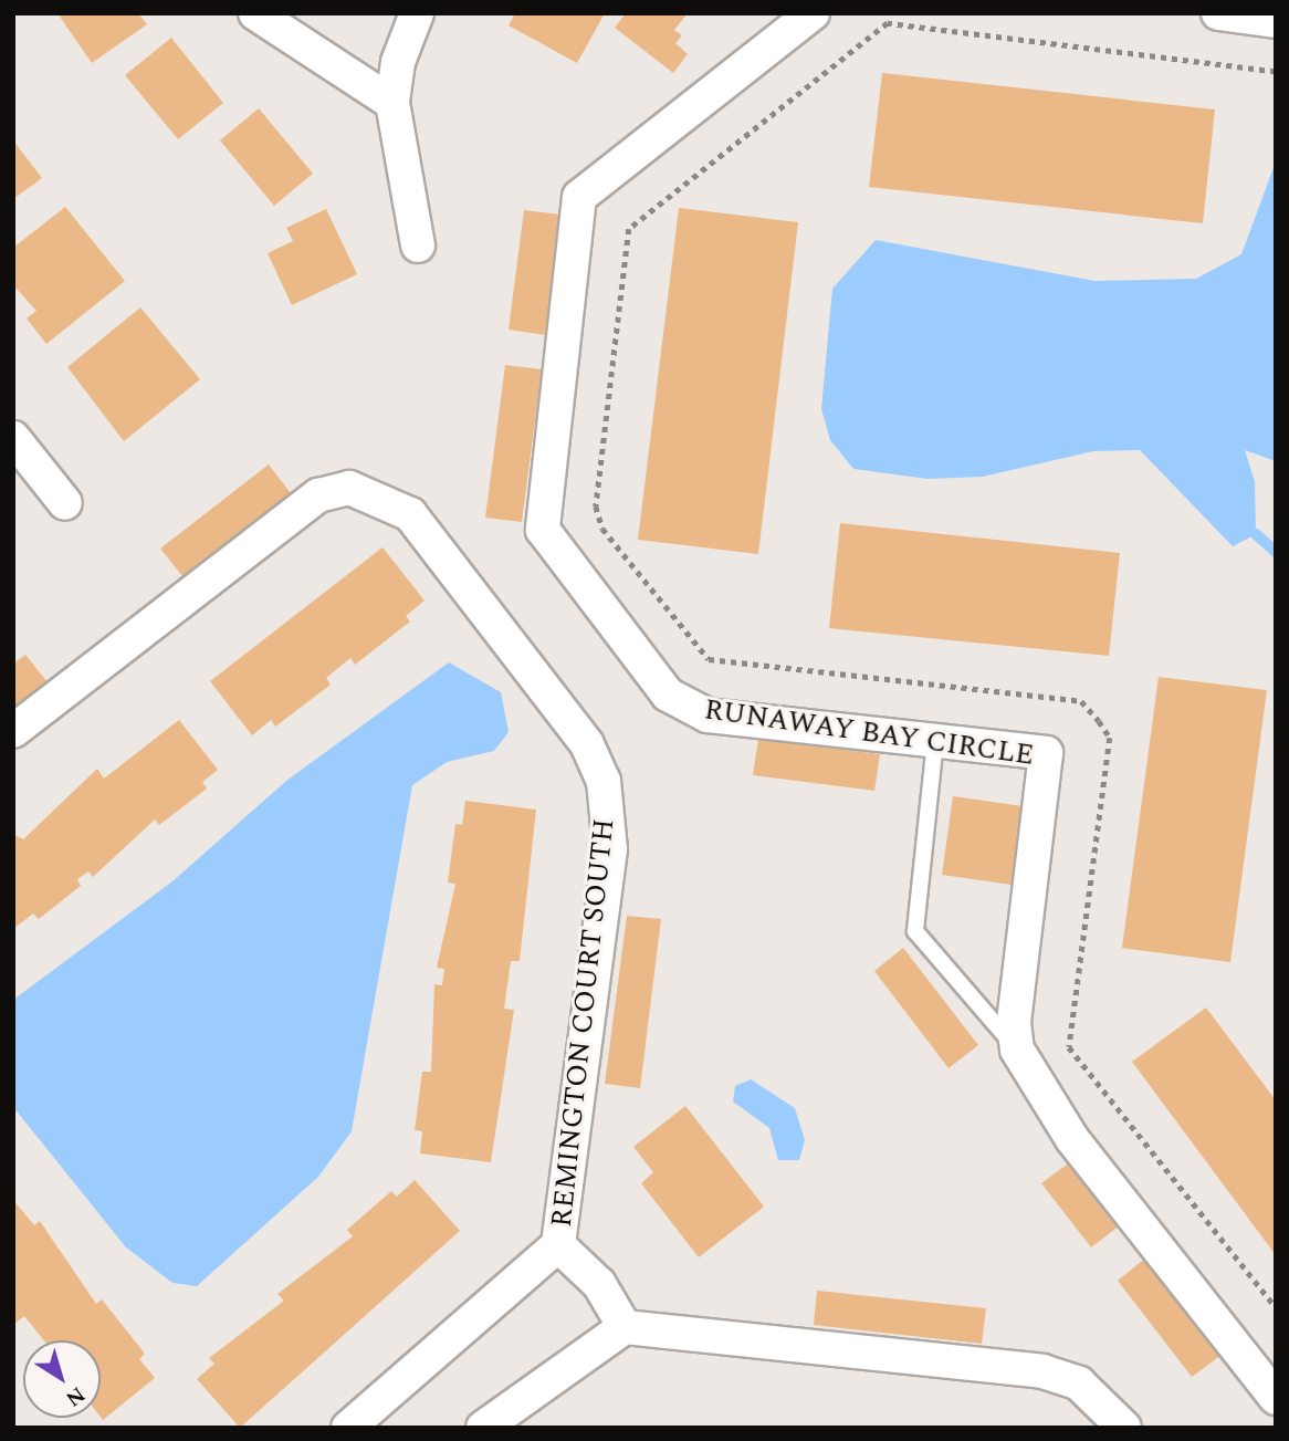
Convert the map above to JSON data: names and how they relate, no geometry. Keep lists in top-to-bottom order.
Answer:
{
  "streets": {
    "street": ["RUNAWAY BAY CIRCLE", "REMINGTON COURT SOUTH"]
  },
  "north": "bottom right"
}
